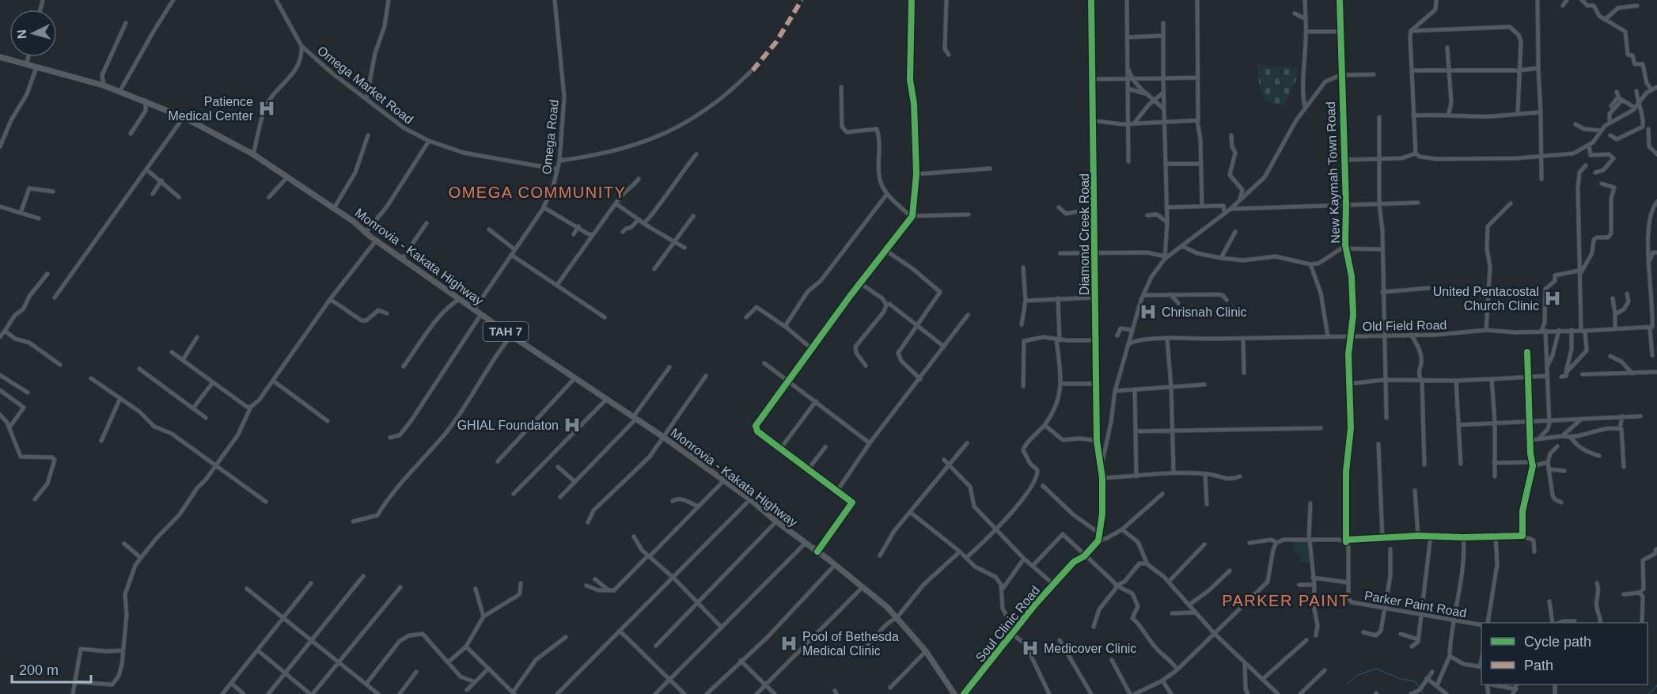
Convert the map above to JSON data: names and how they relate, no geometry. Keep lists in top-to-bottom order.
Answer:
{
  "streets": {
    "highway": ["Monrovia - Kakata Highway", "TAH 7"],
    "street": [
      "Omega Market Road",
      "Omega Road",
      "New Kaymah Town Road",
      "Diamond Creek Road",
      "Old Field Road",
      "Parker Paint Road",
      "Soul Clinic Road"
    ]
  },
  "crossings": [
    ["Omega Market Road", "Omega Road"],
    ["Omega Road", "Monrovia - Kakata Highway"],
    ["New Kaymah Town Road", "Old Field Road"],
    ["New Kaymah Town Road", "Parker Paint Road"],
    ["Diamond Creek Road", "Soul Clinic Road"]
  ],
  "districts": ["OMEGA COMMUNITY", "PARKER PAINT"],
  "places": {
    "hospital": [
      "Patience Medical Center",
      "United Pentacostal Church Clinic",
      "Chrisnah Clinic",
      "GHIAL Foundaton",
      "Pool of Bethesda Medical Clinic",
      "Medicover Clinic"
    ]
  },
  "legend": ["Cycle path", "Path"],
  "scale_bar": "200 m",
  "north": "left"
}
